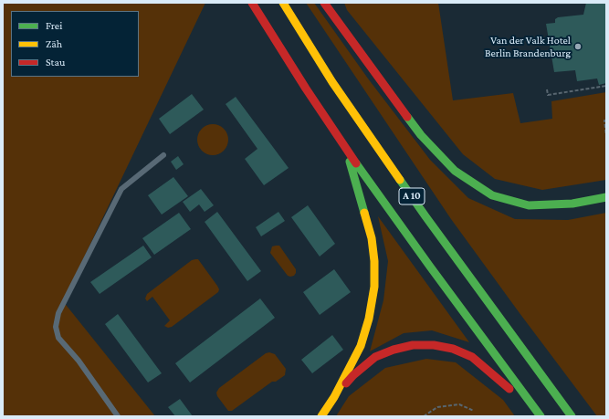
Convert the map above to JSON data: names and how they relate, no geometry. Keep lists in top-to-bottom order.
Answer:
{
  "streets": {
    "highway": ["A 10"]
  },
  "places": ["Van der Valk Hotel Berlin Brandenburg"],
  "legend": ["Frei", "Zäh", "Stau"]
}
